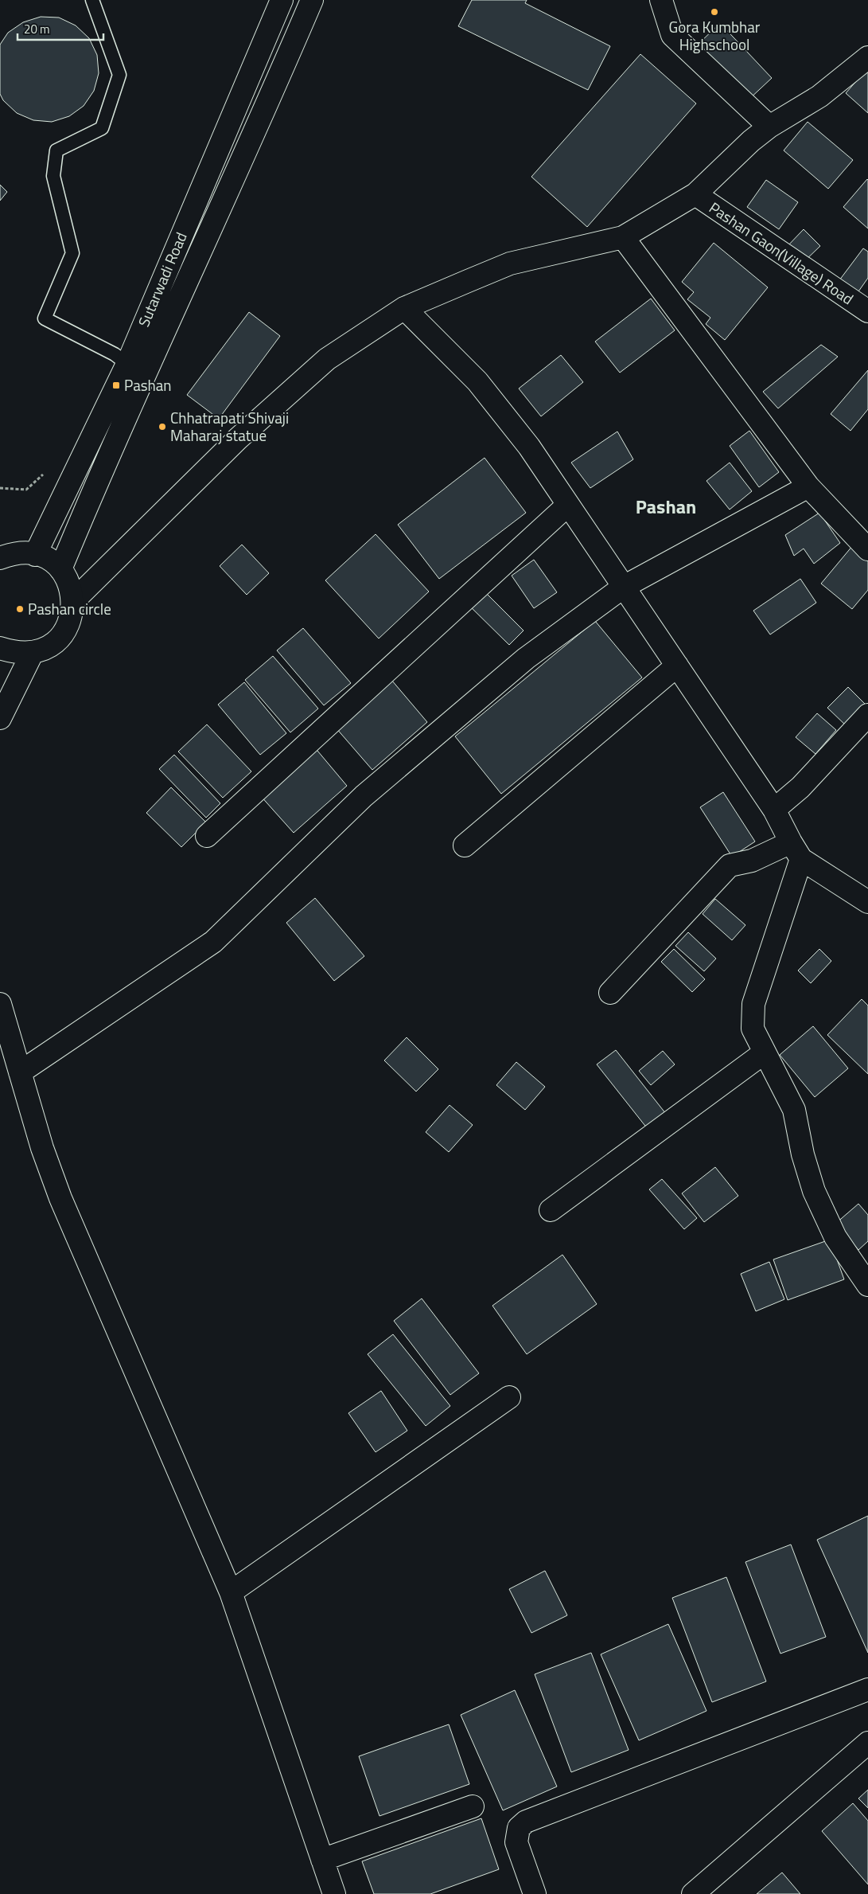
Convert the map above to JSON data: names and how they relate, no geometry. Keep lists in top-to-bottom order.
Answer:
{
  "streets": {
    "street": ["Pashan Gaon(Village) Road", "Sutarwadi Road"]
  },
  "districts": ["Pashan"],
  "places": {
    "other": ["Gora Kumbhar Highschool", "Chhatrapati Shivaji Maharaj statue", "Pashan circle"],
    "transit": ["Pashan"]
  },
  "scale_bar": "20 m"
}
